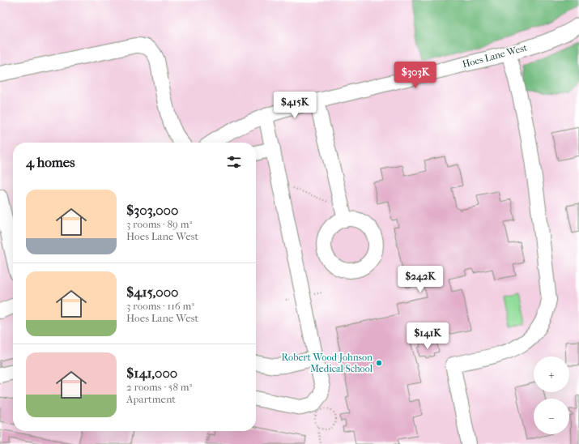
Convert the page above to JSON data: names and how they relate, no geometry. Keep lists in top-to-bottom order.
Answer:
{
  "streets": {
    "street": ["Hoes Lane West"]
  },
  "places": ["Robert Wood Johnson Medical School"],
  "page": {
    "price": [
      "$303K",
      "$415K",
      "$242K",
      "$141K"
    ],
    "heading": "4 homes",
    "list": [
      {
        "name": "$303,000",
        "note": "3 rooms · 89 m² · Hoes Lane West"
      },
      {
        "name": "$415,000",
        "note": "3 rooms · 116 m² · Hoes Lane West"
      },
      {
        "name": "$141,000",
        "note": "2 rooms · 58 m² · Apartment"
      }
    ],
    "map_buttons": ["+", "−"]
  }
}
